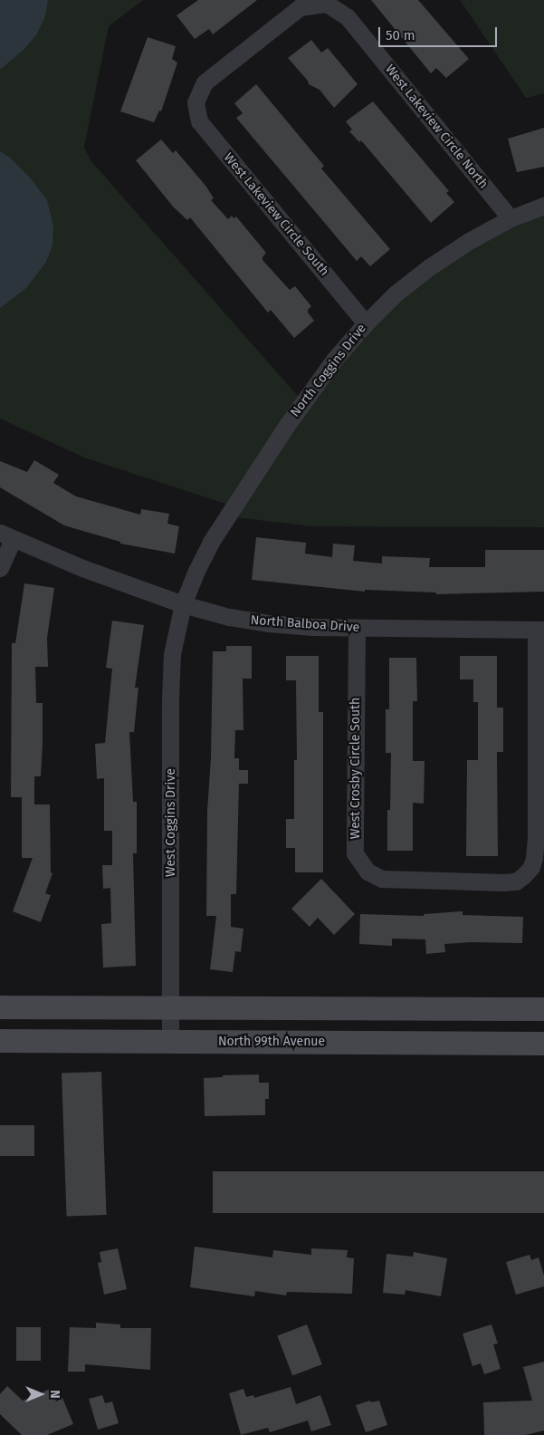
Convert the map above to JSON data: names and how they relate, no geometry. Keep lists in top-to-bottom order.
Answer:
{
  "streets": {
    "main road": ["North 99th Avenue"],
    "street": [
      "West Lakeview Circle North",
      "West Lakeview Circle South",
      "North Coggins Drive",
      "North Balboa Drive",
      "West Crosby Circle South",
      "West Coggins Drive"
    ]
  },
  "crossings": [
    ["West Lakeview Circle North", "West Lakeview Circle South"],
    ["West Lakeview Circle North", "North Coggins Drive"],
    ["West Lakeview Circle South", "North Coggins Drive"],
    ["North Coggins Drive", "North Balboa Drive"],
    ["North Coggins Drive", "West Coggins Drive"],
    ["North Balboa Drive", "West Crosby Circle South"],
    ["North Balboa Drive", "West Coggins Drive"],
    ["West Coggins Drive", "North 99th Avenue"]
  ],
  "scale_bar": "50 m",
  "north": "right"
}
